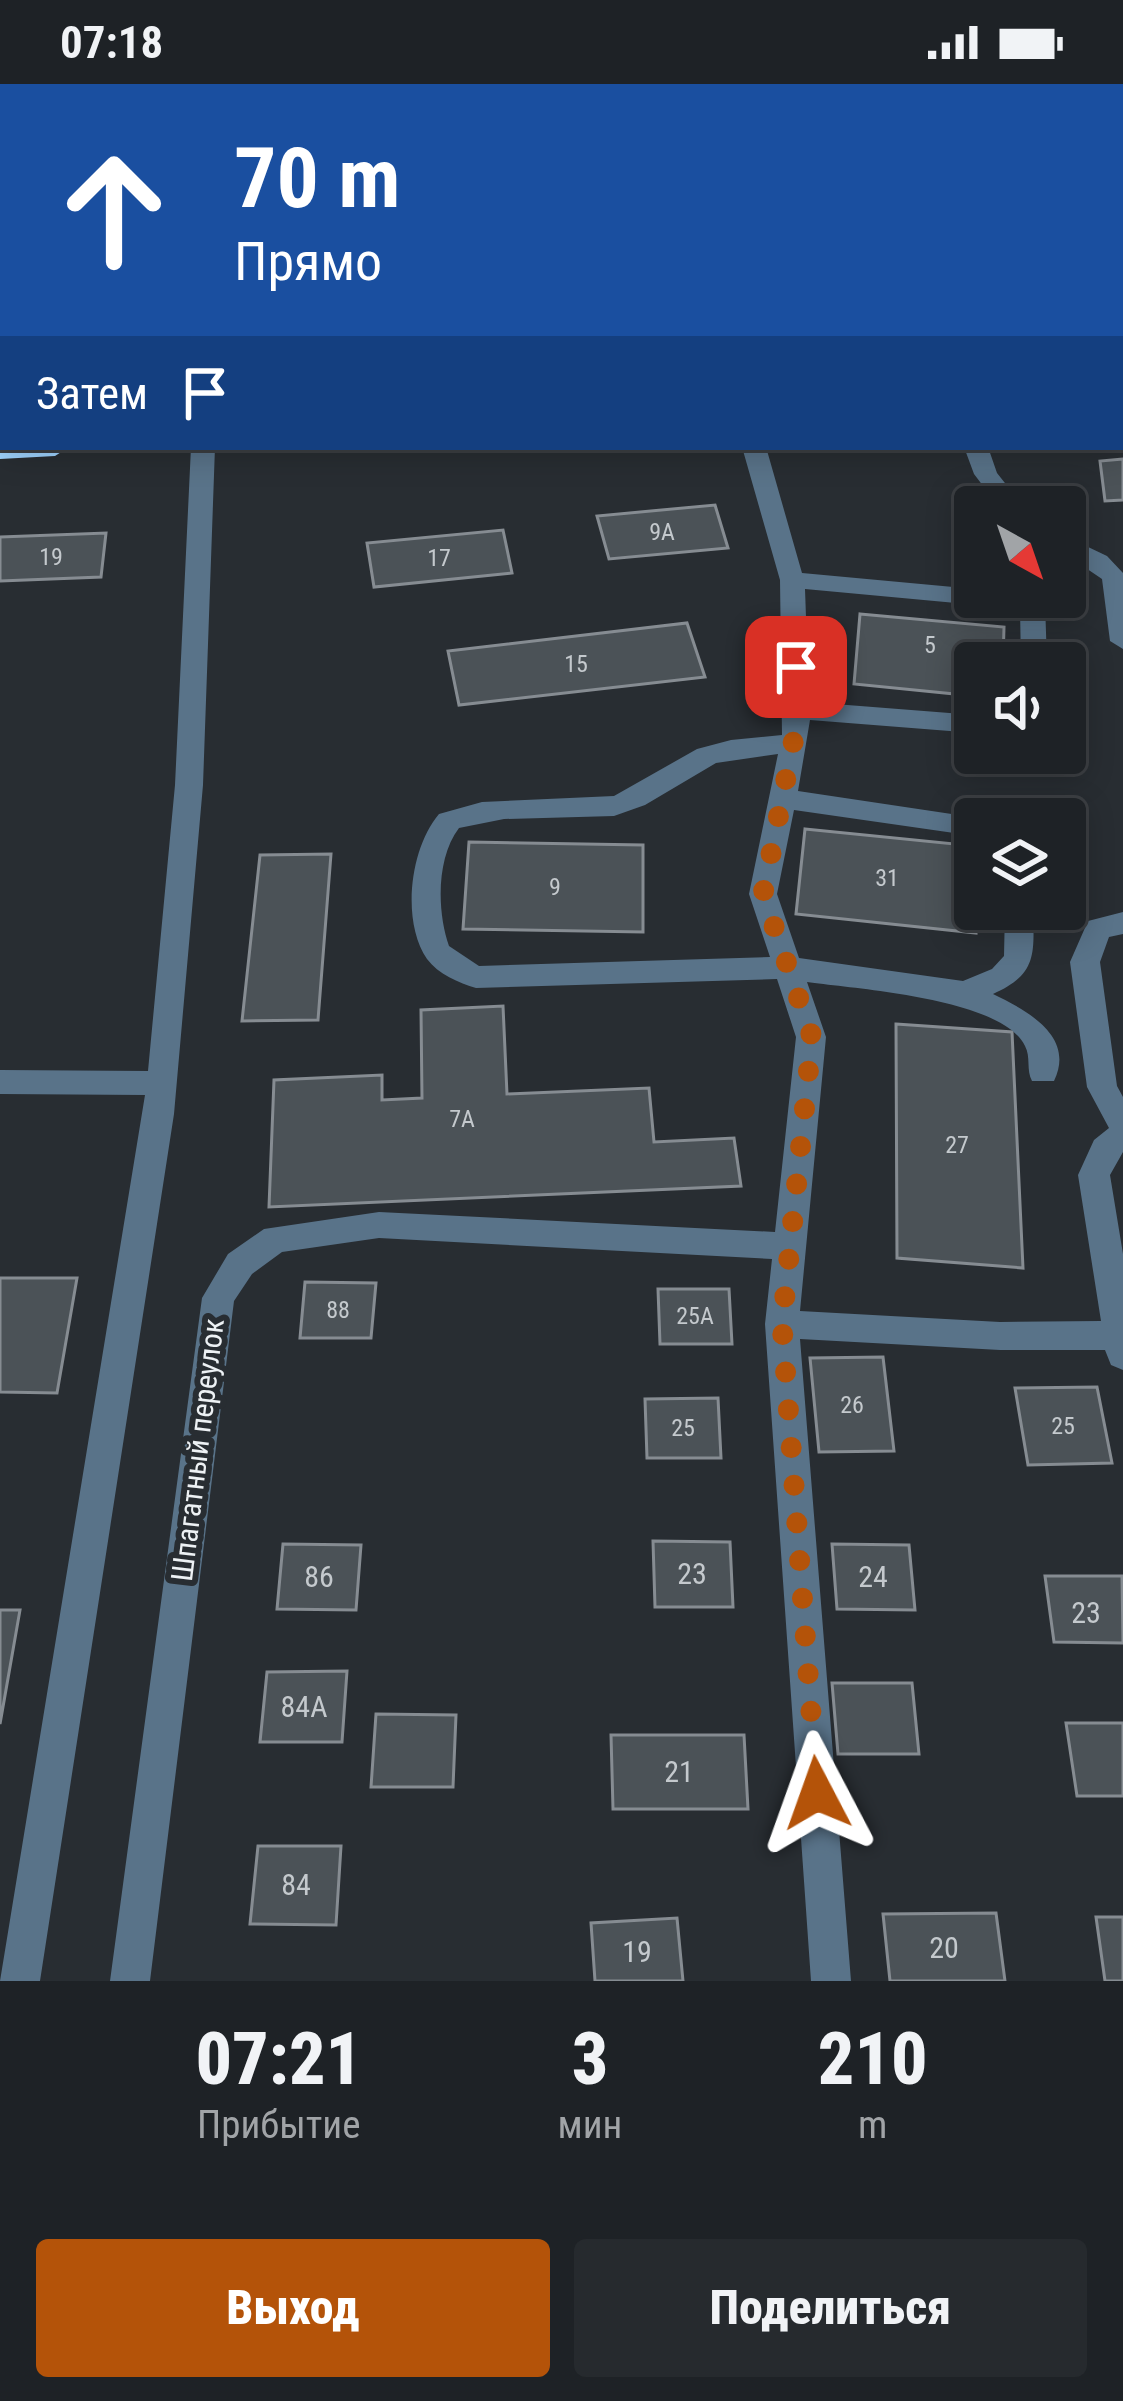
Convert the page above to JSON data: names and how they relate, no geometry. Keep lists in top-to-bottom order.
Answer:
{
  "streets": {
    "street": ["Шпагатный переулок"]
  },
  "house_numbers": [
    "9А",
    "19",
    "17",
    "5",
    "15",
    "31",
    "9",
    "7А",
    "27",
    "88",
    "25А",
    "26",
    "25",
    "25",
    "23",
    "86",
    "24",
    "23",
    "84А",
    "21",
    "84",
    "20",
    "19"
  ],
  "north": "bottom right",
  "page": {
    "status": "07:18",
    "turn": ["70 m", "Прямо"],
    "then": "Затем",
    "eta": [
      "07:21",
      "Прибытие",
      "3",
      "мин",
      "210",
      "m"
    ],
    "buttons": ["Выход", "Поделиться"]
  }
}
